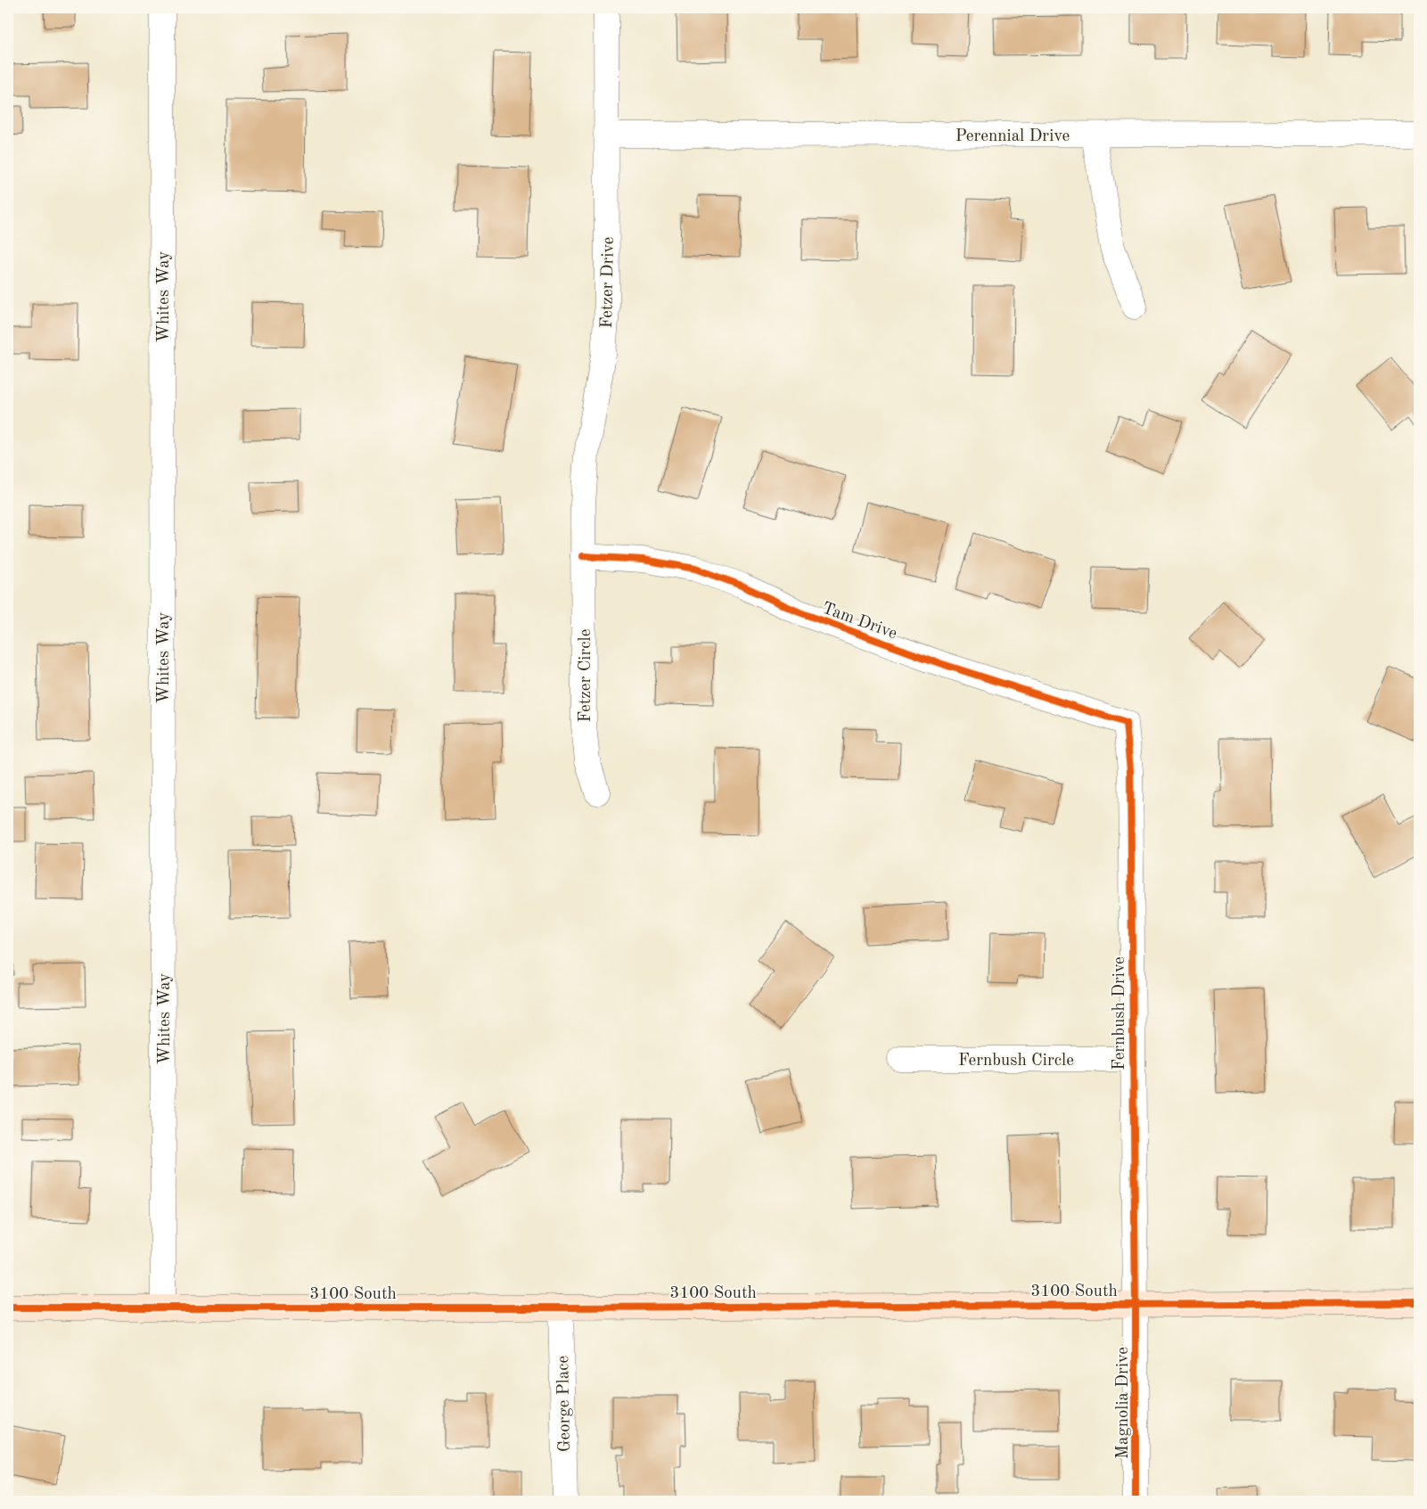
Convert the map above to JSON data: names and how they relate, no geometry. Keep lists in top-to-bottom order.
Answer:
{
  "streets": {
    "street": [
      "Perennial Drive",
      "Fetzer Drive",
      "Whites Way",
      "Tam Drive",
      "Fetzer Circle",
      "Fernbush Drive",
      "Fernbush Circle",
      "3100 South",
      "Magnolia Drive",
      "George Place"
    ]
  },
  "crossings": [
    ["Perennial Drive", "Fetzer Drive"],
    ["Fetzer Drive", "Tam Drive"],
    ["Fetzer Drive", "Fetzer Circle"],
    ["Whites Way", "3100 South"],
    ["Tam Drive", "Fetzer Circle"],
    ["Tam Drive", "Fernbush Drive"],
    ["Fernbush Drive", "Fernbush Circle"],
    ["Fernbush Drive", "3100 South"],
    ["Fernbush Drive", "Magnolia Drive"],
    ["3100 South", "Magnolia Drive"],
    ["3100 South", "George Place"]
  ]
}
